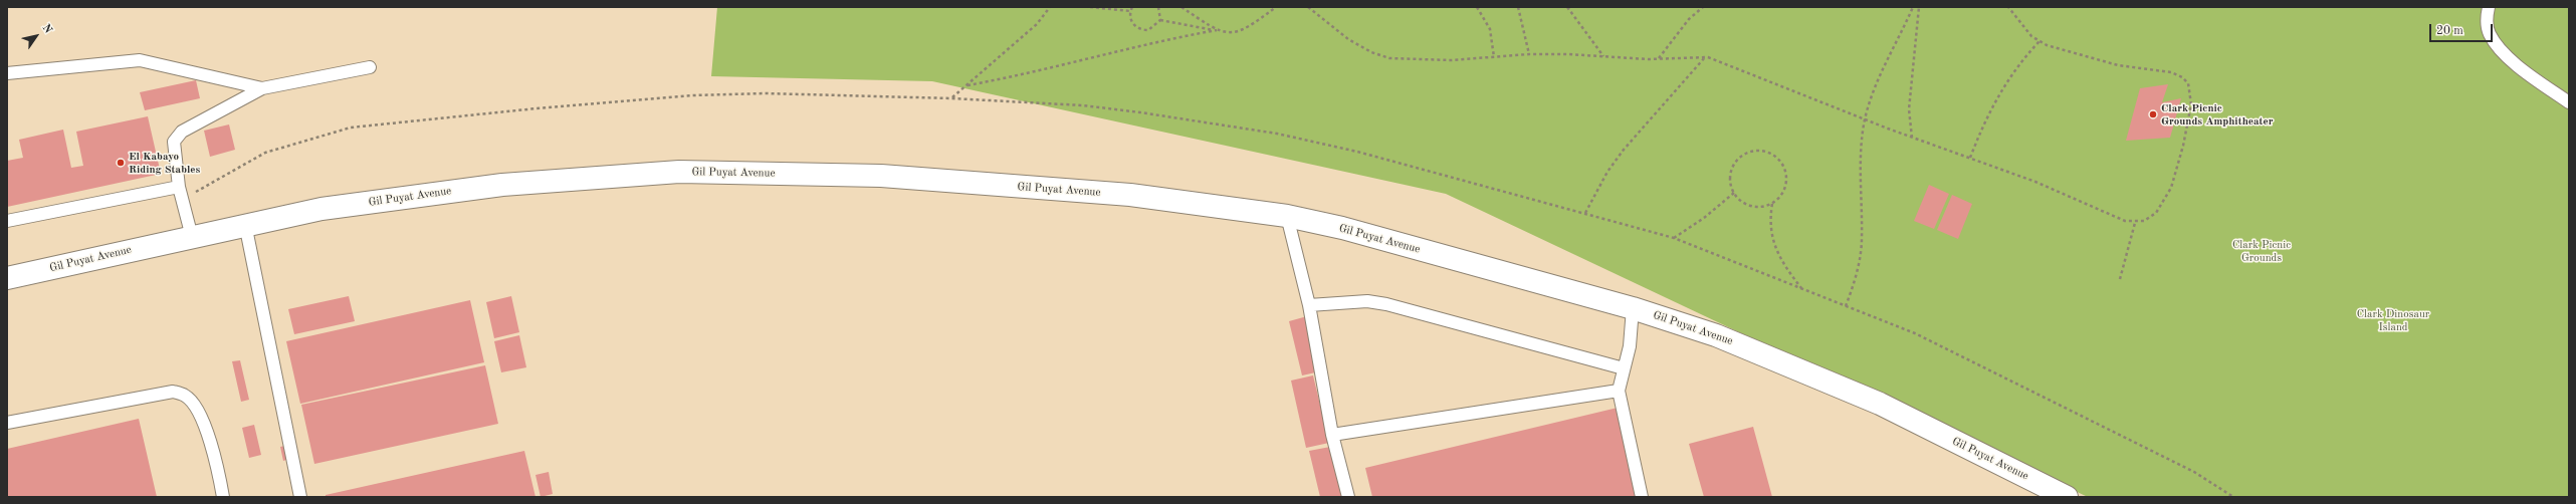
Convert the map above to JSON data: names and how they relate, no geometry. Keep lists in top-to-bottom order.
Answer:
{
  "streets": {
    "main road": ["Gil Puyat Avenue"]
  },
  "parks": ["Clark Picnic Grounds", "Clark Dinosaur Island"],
  "places": ["Clark Picnic Grounds Amphitheater", "El Kabayo Riding Stables"],
  "scale_bar": "20 m",
  "north": "top right"
}
